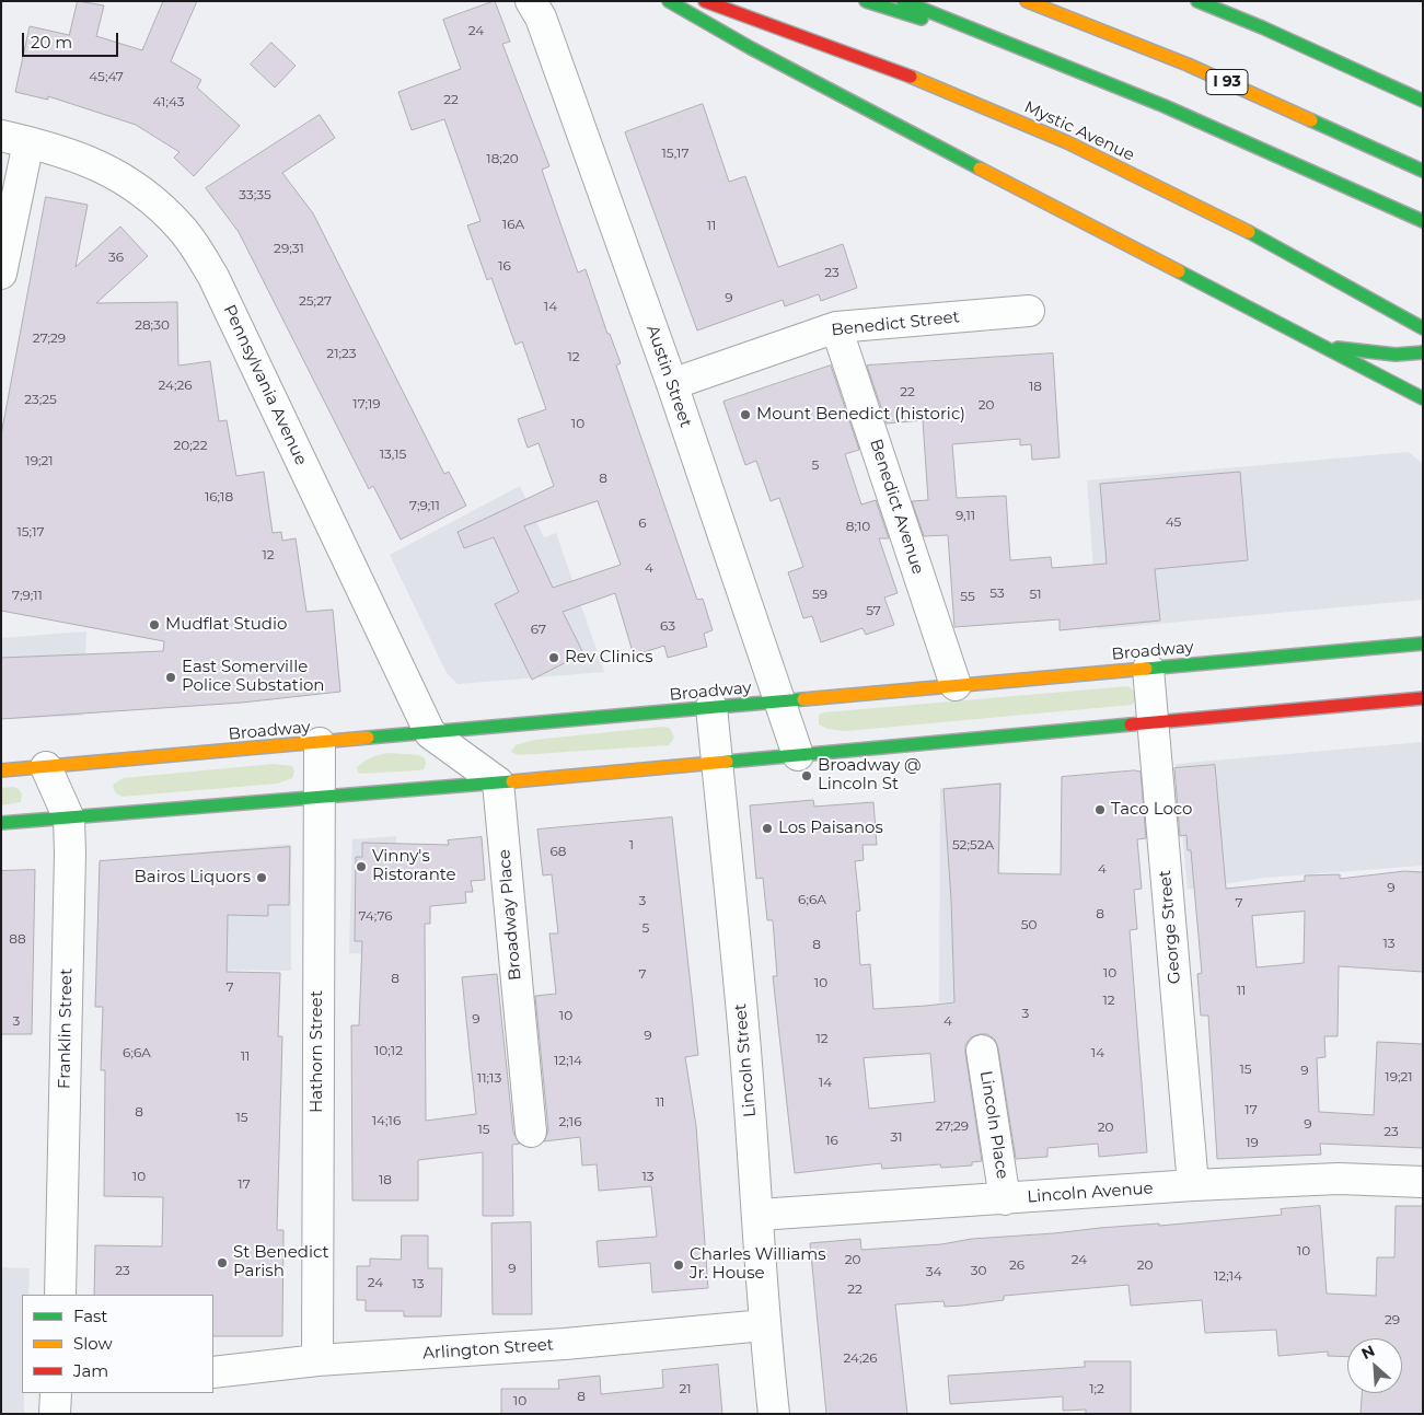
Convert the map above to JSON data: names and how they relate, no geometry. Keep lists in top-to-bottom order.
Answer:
{
  "streets": {
    "main road": ["I 93", "Mystic Avenue", "Broadway"],
    "street": [
      "Benedict Street",
      "Austin Street",
      "Pennsylvania Avenue",
      "Benedict Avenue",
      "Broadway Place",
      "George Street",
      "Franklin Street",
      "Hathorn Street",
      "Lincoln Street",
      "Lincoln Place",
      "Lincoln Avenue",
      "Arlington Street"
    ]
  },
  "crossings": [
    ["Benedict Street", "Austin Street"],
    ["Benedict Street", "Benedict Avenue"],
    ["Austin Street", "Broadway"],
    ["Pennsylvania Avenue", "Broadway"],
    ["Benedict Avenue", "Broadway"],
    ["Broadway", "George Street"],
    ["Broadway", "Franklin Street"],
    ["Broadway", "Hathorn Street"],
    ["Broadway", "Lincoln Street"],
    ["George Street", "Lincoln Avenue"],
    ["Hathorn Street", "Arlington Street"],
    ["Lincoln Street", "Lincoln Avenue"],
    ["Lincoln Street", "Arlington Street"],
    ["Lincoln Place", "Lincoln Avenue"]
  ],
  "places": [
    "Mount Benedict (historic)",
    "Mudflat Studio",
    "Rev Clinics",
    "East Somerville Police Substation",
    "Broadway @ Lincoln St",
    "Taco Loco",
    "Los Paisanos",
    "Vinny's Ristorante",
    "Bairos Liquors",
    "St Benedict Parish",
    "Charles Williams Jr. House"
  ],
  "house_numbers": [
    "24",
    "45;47",
    "22",
    "41;43",
    "15,17",
    "18;20",
    "33;35",
    "16A",
    "11",
    "29;31",
    "36",
    "16",
    "23",
    "9",
    "25;27",
    "14",
    "28;30",
    "27;29",
    "21;23",
    "12",
    "24;26",
    "18",
    "22",
    "23;25",
    "17;19",
    "20",
    "10",
    "20;22",
    "13,15",
    "19;21",
    "5",
    "8",
    "16;18",
    "7;9;11",
    "9,11",
    "45",
    "6",
    "8;10",
    "15;17",
    "12",
    "4",
    "53",
    "59",
    "51",
    "7;9;11",
    "55",
    "57",
    "63",
    "67",
    "1",
    "52;52A",
    "68",
    "4",
    "9",
    "6;6A",
    "3",
    "7",
    "8",
    "74;76",
    "50",
    "5",
    "88",
    "13",
    "8",
    "10",
    "7",
    "8",
    "10",
    "7",
    "11",
    "12",
    "3",
    "10",
    "9",
    "3",
    "4",
    "9",
    "12",
    "10;12",
    "6;6A",
    "14",
    "11",
    "12;14",
    "15",
    "9",
    "19;21",
    "11;13",
    "14",
    "11",
    "17",
    "8",
    "15",
    "14;16",
    "2;16",
    "9",
    "27;29",
    "20",
    "15",
    "23",
    "31",
    "16",
    "19",
    "10",
    "13",
    "18",
    "17",
    "10",
    "20",
    "24",
    "26",
    "20",
    "9",
    "23",
    "30",
    "34",
    "12;14",
    "24",
    "13",
    "22",
    "29",
    "24;26",
    "21",
    "1;2",
    "8",
    "10"
  ],
  "legend": ["Fast", "Slow", "Jam"],
  "scale_bar": "20 m",
  "north": "top left"
}
